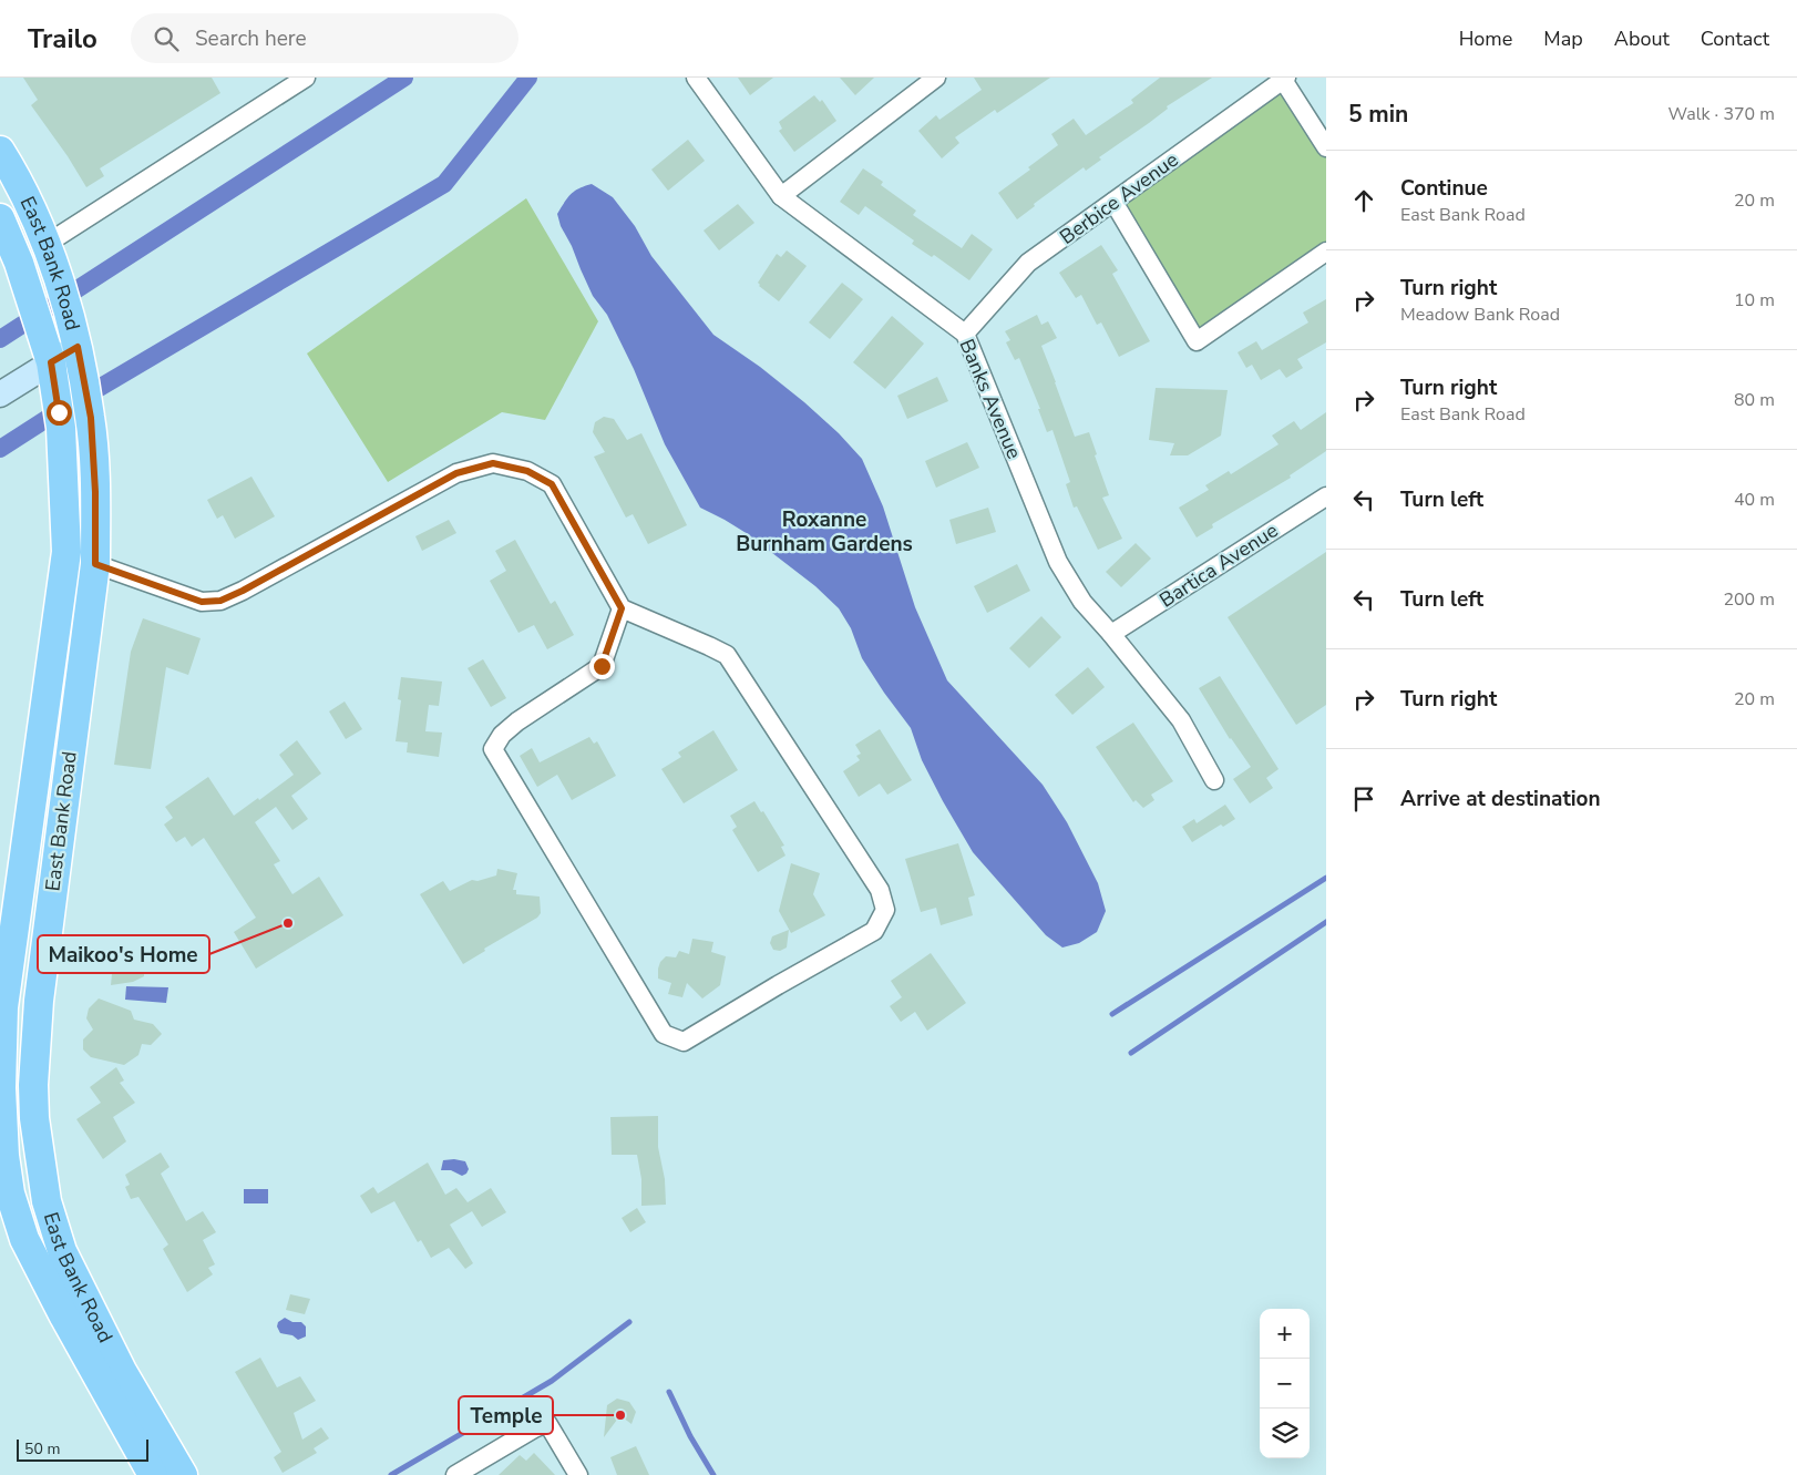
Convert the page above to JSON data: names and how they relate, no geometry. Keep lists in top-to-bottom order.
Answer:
{
  "streets": {
    "main road": ["East Bank Road"],
    "street": ["Berbice Avenue", "Banks Avenue", "Bartica Avenue"]
  },
  "crossings": [
    ["Berbice Avenue", "Banks Avenue"],
    ["Banks Avenue", "Bartica Avenue"]
  ],
  "districts": ["Roxanne Burnham Gardens"],
  "places": ["Maikoo's Home", "Temple"],
  "scale_bar": "50 m",
  "page": {
    "header": "Trailo",
    "search": "Search here",
    "nav": [
      "Home",
      "Map",
      "About",
      "Contact"
    ],
    "heading": ["5 min", "Walk · 370 m"],
    "list": [
      ["Continue", "East Bank Road", "20 m"],
      ["Turn right", "Meadow Bank Road", "10 m"],
      ["Turn right", "East Bank Road", "80 m"],
      ["Turn left", "40 m"],
      ["Turn left", "200 m"],
      ["Turn right", "20 m"],
      "Arrive at destination"
    ],
    "map_buttons": ["+", "−"],
    "scale": "50 m"
  }
}
